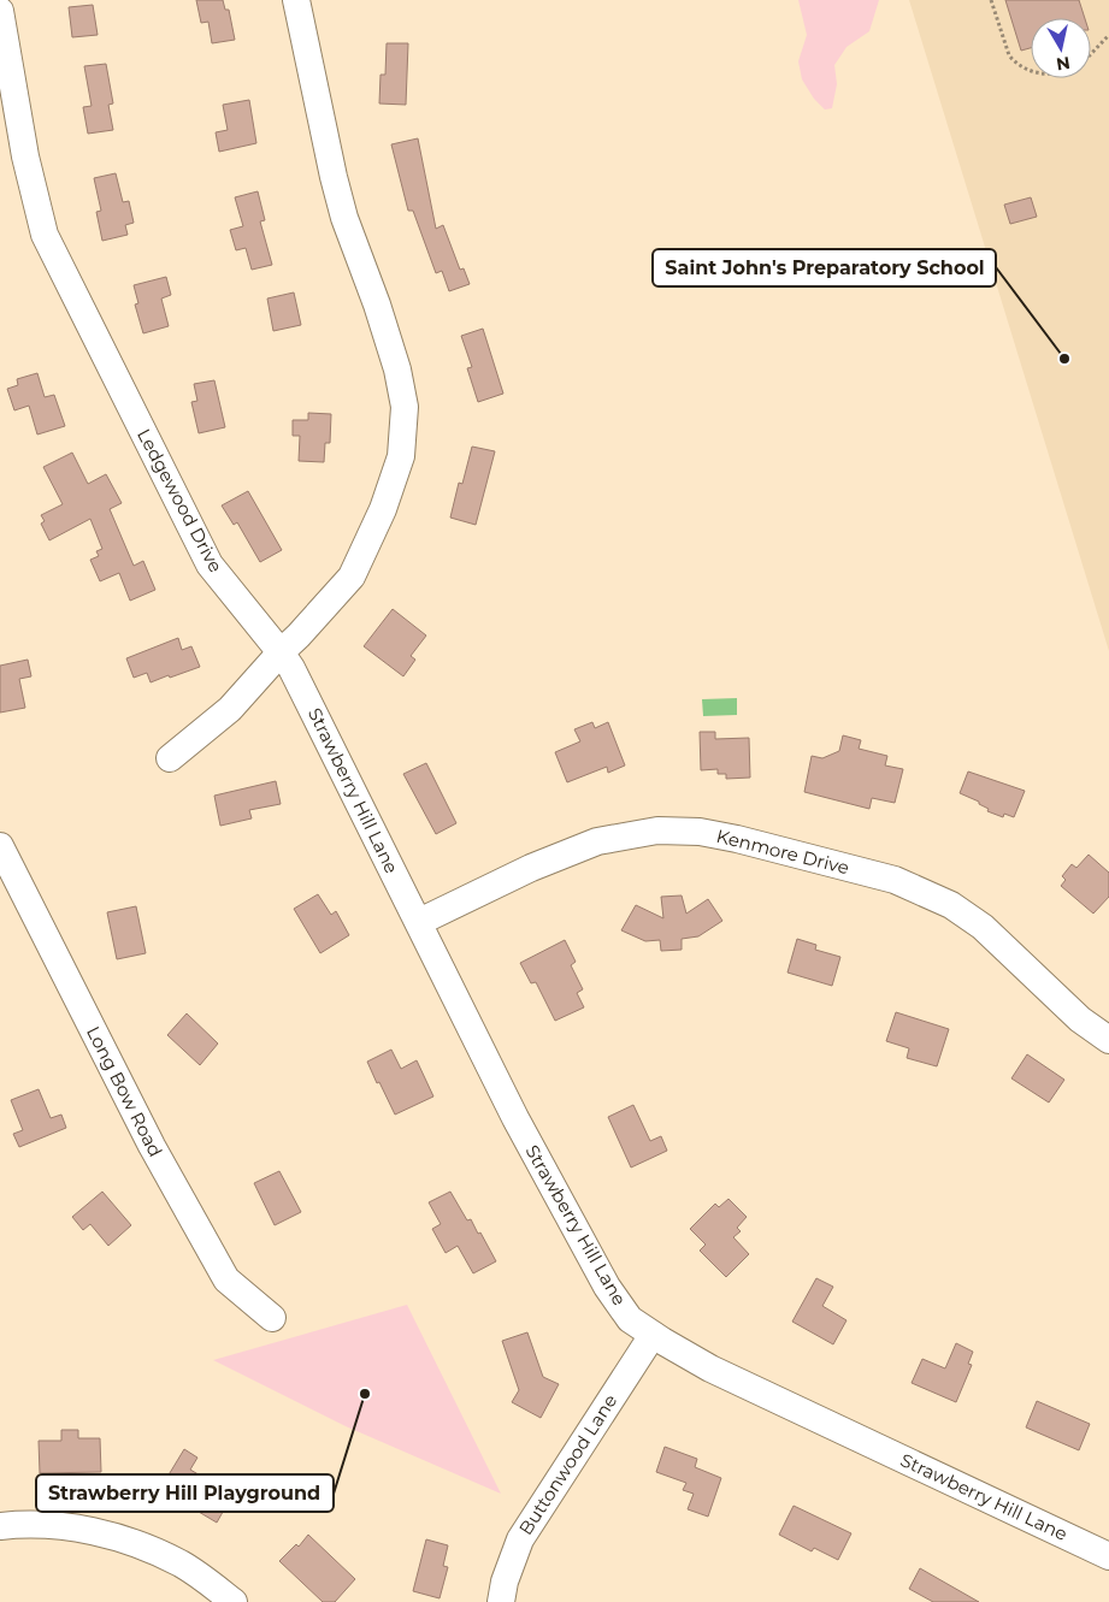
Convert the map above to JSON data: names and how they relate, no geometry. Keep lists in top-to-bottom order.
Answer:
{
  "streets": {
    "street": [
      "Ledgewood Drive",
      "Strawberry Hill Lane",
      "Kenmore Drive",
      "Long Bow Road",
      "Buttonwood Lane"
    ]
  },
  "crossings": [
    ["Ledgewood Drive", "Strawberry Hill Lane"],
    ["Strawberry Hill Lane", "Kenmore Drive"],
    ["Strawberry Hill Lane", "Buttonwood Lane"]
  ],
  "places": ["Saint John's Preparatory School", "Strawberry Hill Playground"],
  "north": "bottom"
}
